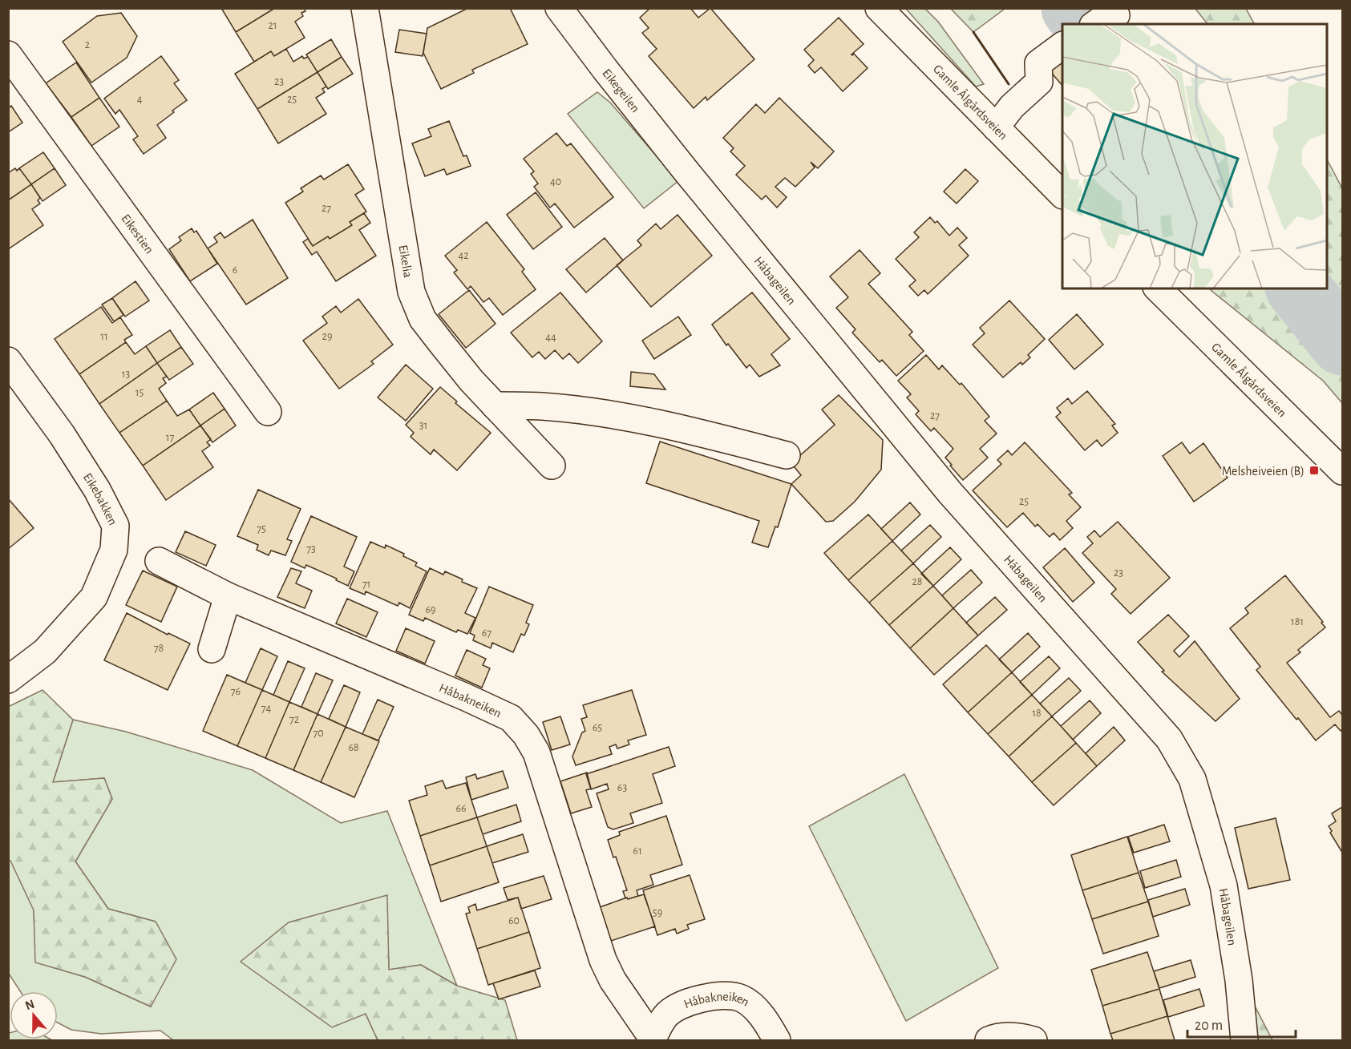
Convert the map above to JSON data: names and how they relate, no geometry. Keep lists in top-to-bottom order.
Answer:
{
  "streets": {
    "street": [
      "Eikegeilen",
      "Gamle Ålgårdsveien",
      "Eikestien",
      "Eikelia",
      "Håbageilen",
      "Eikebakken",
      "Håbakneiken"
    ]
  },
  "crossings": [
    ["Eikegeilen", "Håbageilen"]
  ],
  "places": {
    "transit": ["Melsheiveien (B)"]
  },
  "house_numbers": [
    "21",
    "2",
    "23",
    "4",
    "25",
    "40",
    "27",
    "42",
    "6",
    "11",
    "29",
    "44",
    "13",
    "15",
    "27",
    "31",
    "17",
    "25",
    "75",
    "73",
    "23",
    "28",
    "71",
    "69",
    "181",
    "67",
    "78",
    "76",
    "74",
    "18",
    "72",
    "65",
    "70",
    "68",
    "63",
    "66",
    "61",
    "59",
    "60"
  ],
  "scale_bar": "20 m",
  "north": "top"
}
